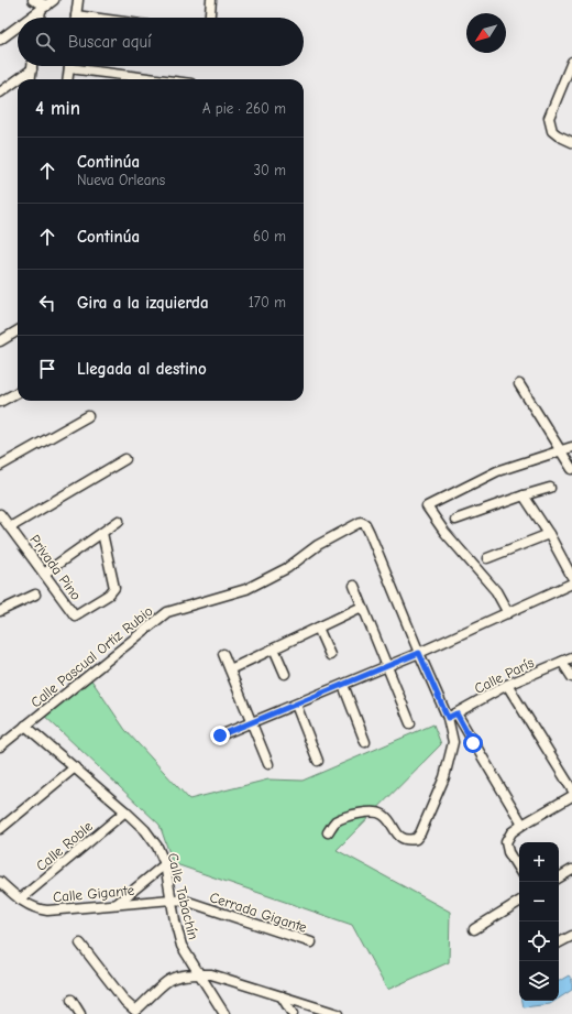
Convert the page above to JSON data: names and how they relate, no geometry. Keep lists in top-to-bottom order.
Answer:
{
  "streets": {
    "street": [
      "Privada Pino",
      "Calle Pascual Ortiz Rubio",
      "Calle París",
      "Calle Roble",
      "Calle Gigante",
      "Calle Tabachín",
      "Cerrada Gigante"
    ]
  },
  "crossings": [
    ["Calle Pascual Ortiz Rubio", "Calle París"],
    ["Calle Pascual Ortiz Rubio", "Calle Tabachín"],
    ["Calle Roble", "Calle Gigante"],
    ["Calle Roble", "Calle Tabachín"],
    ["Calle Gigante", "Calle Tabachín"],
    ["Calle Gigante", "Cerrada Gigante"],
    ["Calle Tabachín", "Cerrada Gigante"]
  ],
  "north": "bottom left",
  "page": {
    "search": "Buscar aquí",
    "heading": ["4 min", "A pie · 260 m"],
    "list": [
      ["Continúa", "Nueva Orleans", "30 m"],
      ["Continúa", "60 m"],
      ["Gira a la izquierda", "170 m"],
      "Llegada al destino"
    ],
    "map_buttons": ["+", "−"]
  }
}
